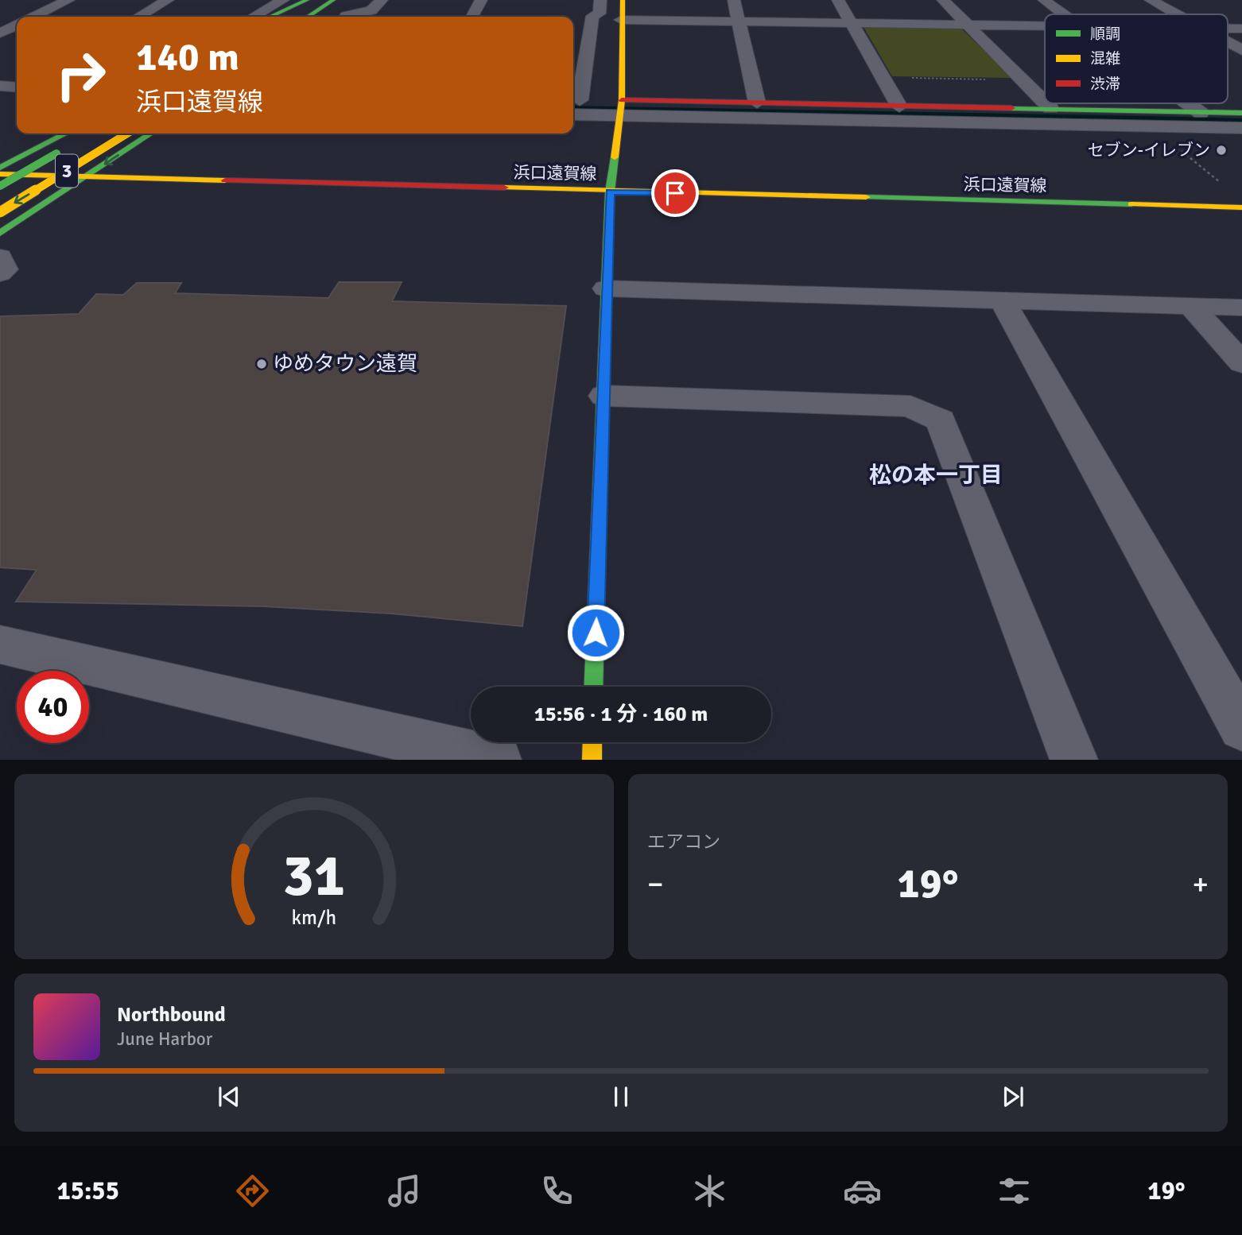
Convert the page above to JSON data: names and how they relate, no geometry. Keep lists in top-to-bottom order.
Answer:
{
  "streets": {
    "main road": ["3", "浜口遠賀線"]
  },
  "districts": ["松の本一丁目"],
  "places": ["セブン-イレブン", "ゆめタウン遠賀"],
  "legend": ["順調", "混雑", "渋滞"],
  "page": {
    "turn": ["140 m", "浜口遠賀線"],
    "limit": "40",
    "trip": "15:56 · 1 分 · 160 m",
    "tile": "エアコン",
    "heat": ["−", "19°", "+"],
    "song": ["Northbound", "June Harbor"],
    "tabs": ["15:55", "19°"],
    "gauge": ["31", "km/h"]
  }
}
